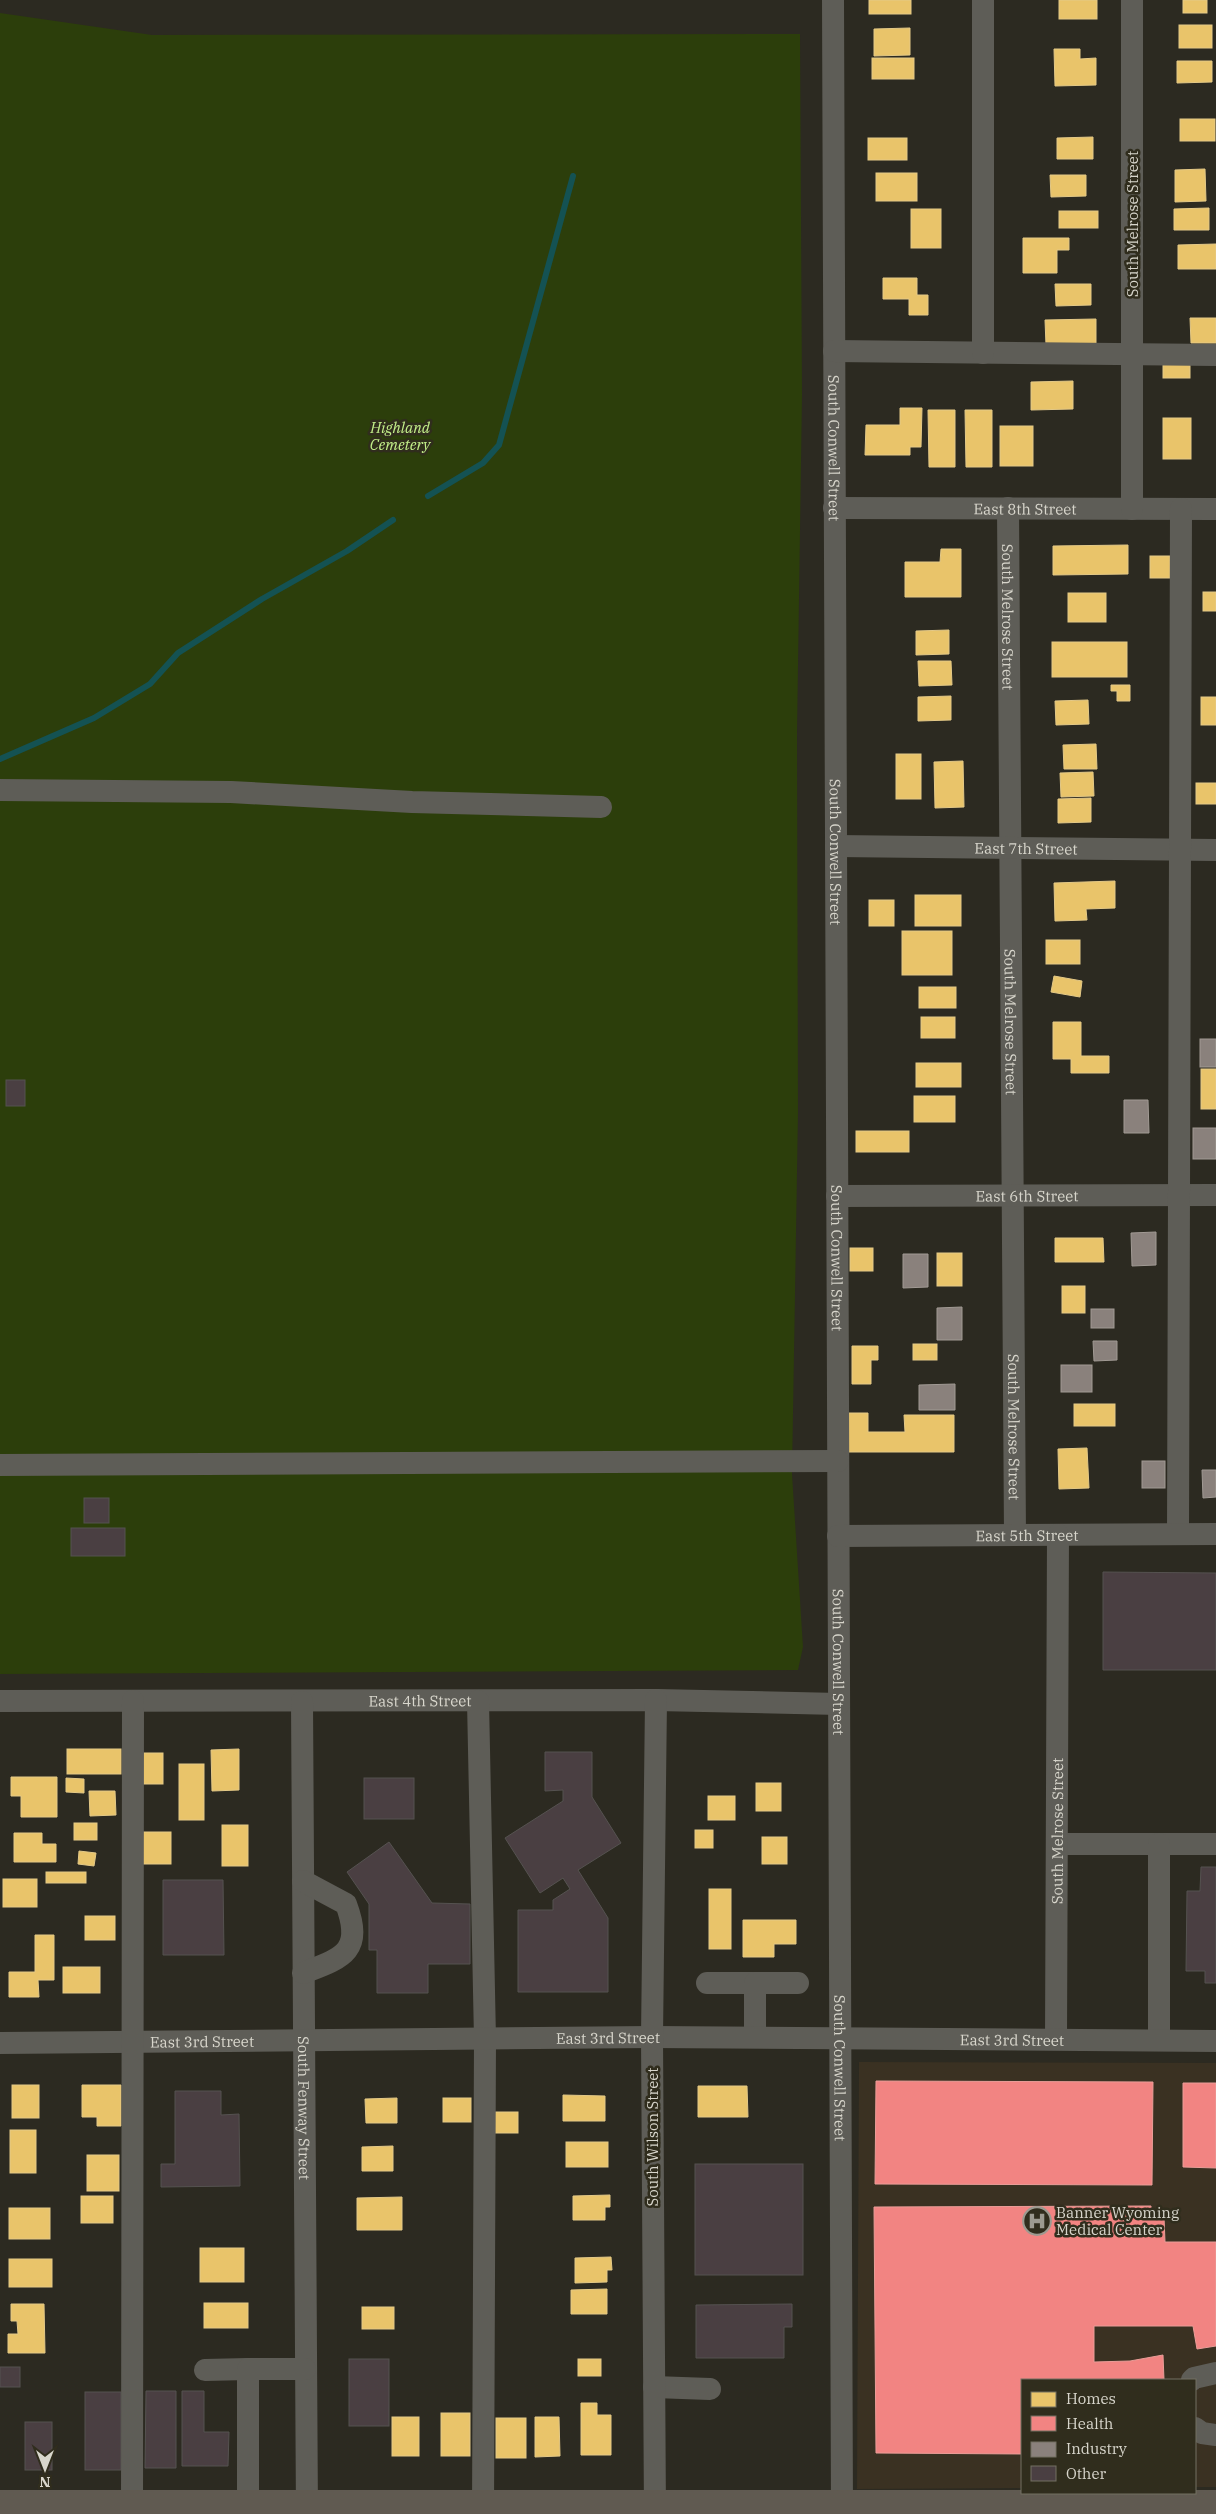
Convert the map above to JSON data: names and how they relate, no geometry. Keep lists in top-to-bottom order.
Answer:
{
  "streets": {
    "street": [
      "South Melrose Street",
      "South Conwell Street",
      "East 8th Street",
      "East 7th Street",
      "East 6th Street",
      "East 5th Street",
      "East 4th Street",
      "East 3rd Street",
      "South Fenway Street",
      "South Wilson Street"
    ]
  },
  "crossings": [
    ["South Melrose Street", "East 8th Street"],
    ["South Melrose Street", "East 7th Street"],
    ["South Melrose Street", "East 6th Street"],
    ["South Melrose Street", "East 5th Street"],
    ["South Melrose Street", "East 3rd Street"],
    ["South Conwell Street", "East 8th Street"],
    ["South Conwell Street", "East 7th Street"],
    ["South Conwell Street", "East 6th Street"],
    ["South Conwell Street", "East 5th Street"],
    ["South Conwell Street", "East 4th Street"],
    ["South Conwell Street", "East 3rd Street"],
    ["East 4th Street", "South Fenway Street"],
    ["East 4th Street", "South Wilson Street"],
    ["East 3rd Street", "South Fenway Street"],
    ["East 3rd Street", "South Wilson Street"]
  ],
  "parks": ["Highland Cemetery"],
  "places": {
    "hospital": ["Banner Wyoming Medical Center"]
  },
  "legend": [
    "Homes",
    "Health",
    "Industry",
    "Other"
  ],
  "north": "bottom"
}
